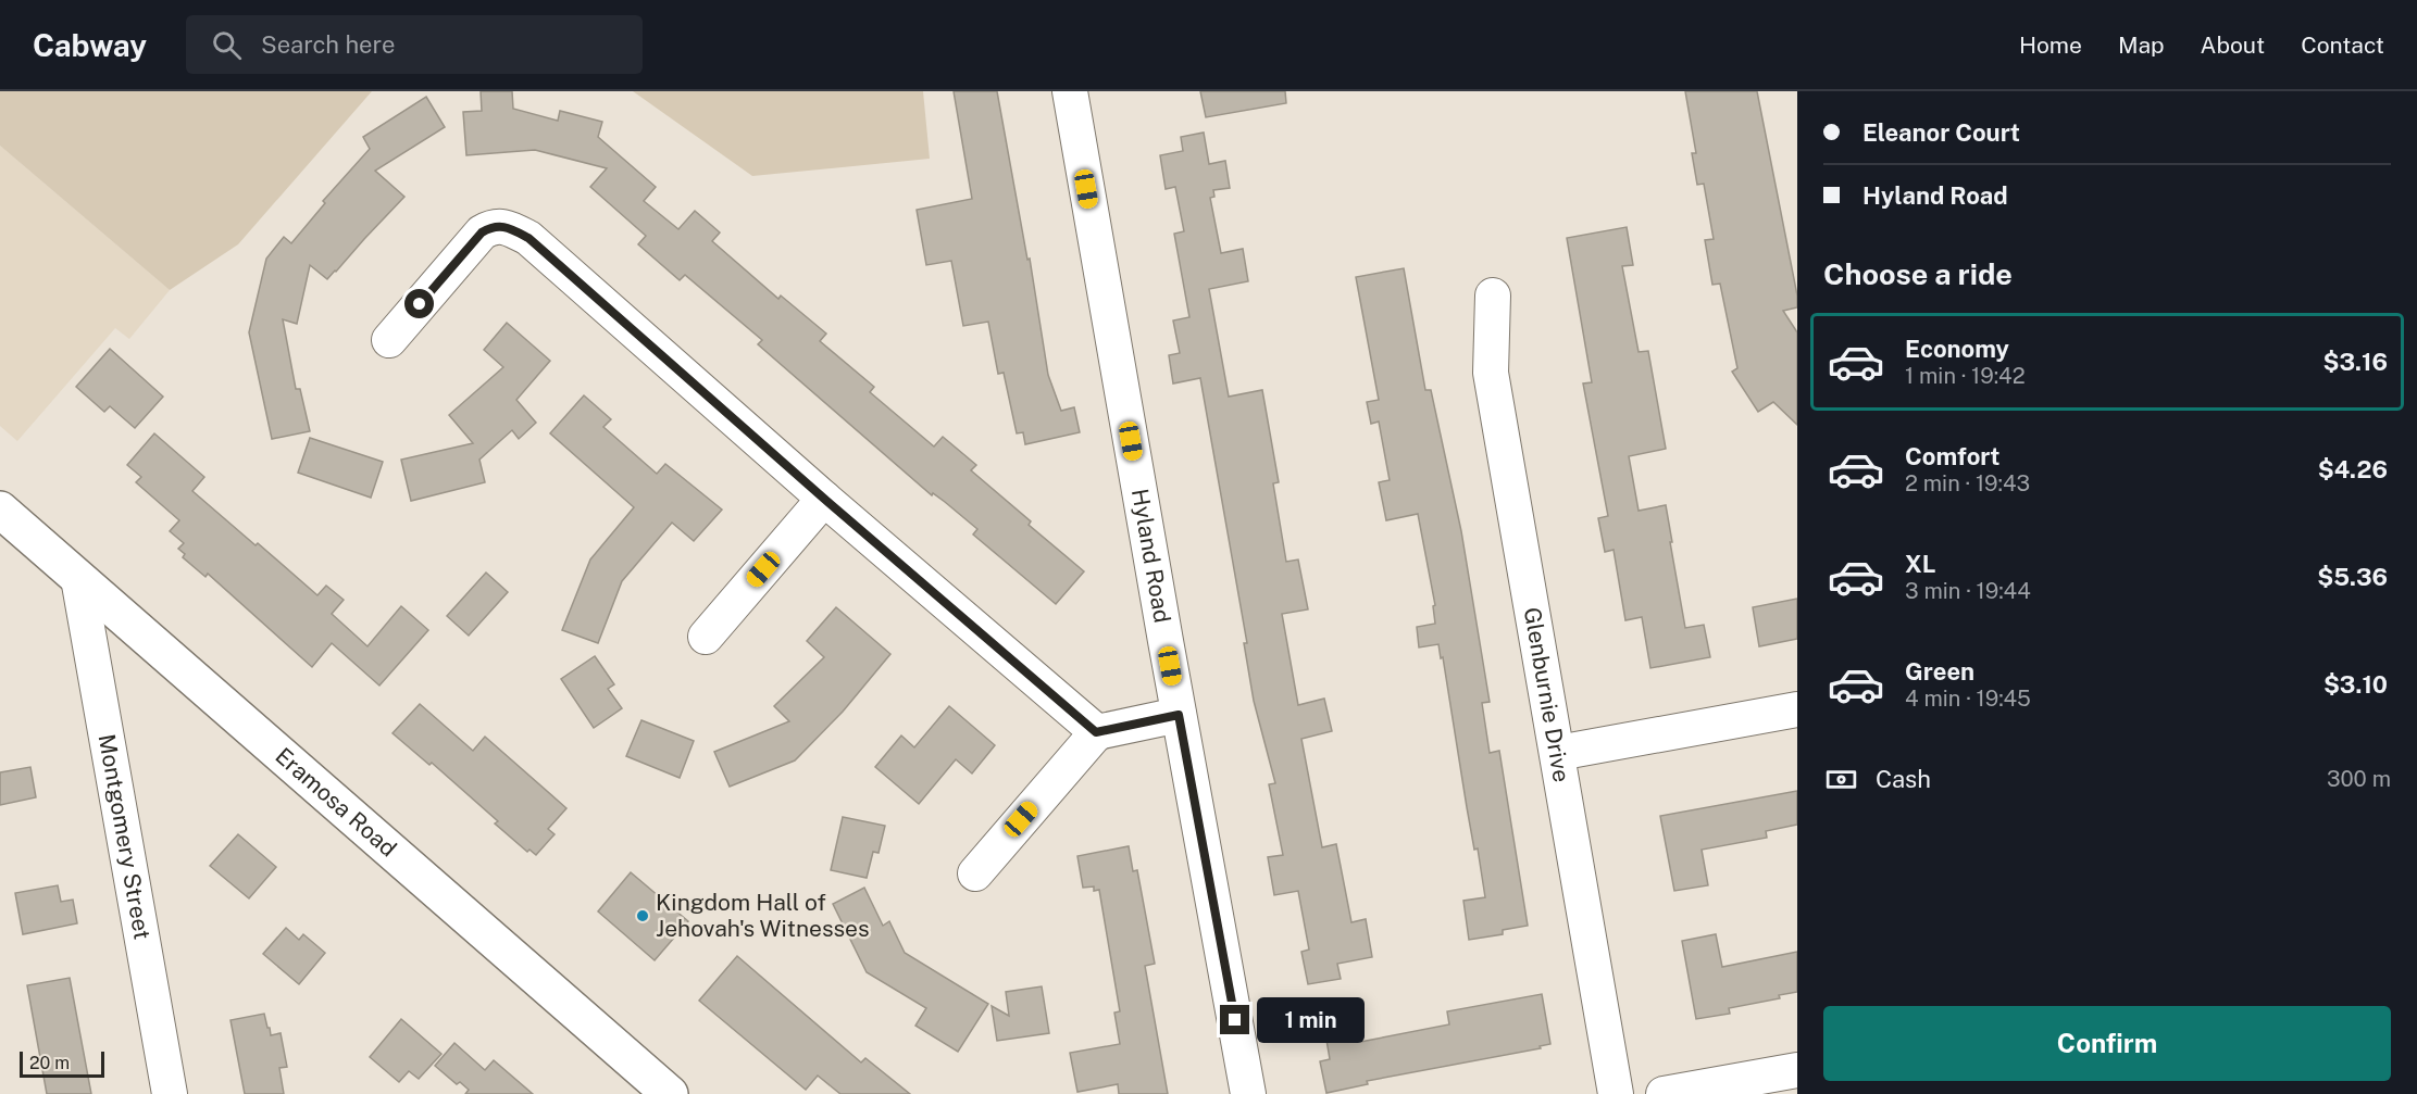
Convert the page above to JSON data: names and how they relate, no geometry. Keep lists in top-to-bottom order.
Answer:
{
  "streets": {
    "main road": ["Eramosa Road"],
    "street": ["Hyland Road", "Glenburnie Drive", "Montgomery Street"]
  },
  "crossings": [
    ["Eramosa Road", "Montgomery Street"]
  ],
  "places": ["Kingdom Hall of Jehovah's Witnesses"],
  "scale_bar": "20 m",
  "page": {
    "header": "Cabway",
    "search": "Search here",
    "nav": [
      "Home",
      "Map",
      "About",
      "Contact"
    ],
    "banner": ["Eleanor Court", "Hyland Road"],
    "heading": "Choose a ride",
    "list": [
      {
        "name": "Economy",
        "note": "1 min · 19:42",
        "value": "$3.16"
      },
      {
        "name": "Comfort",
        "note": "2 min · 19:43",
        "value": "$4.26"
      },
      {
        "name": "XL",
        "note": "3 min · 19:44",
        "value": "$5.36"
      },
      {
        "name": "Green",
        "note": "4 min · 19:45",
        "value": "$3.10"
      }
    ],
    "pay": ["Cash", "300 m"],
    "buttons": "Confirm",
    "bubble": "1 min",
    "scale": "20 m"
  }
}
